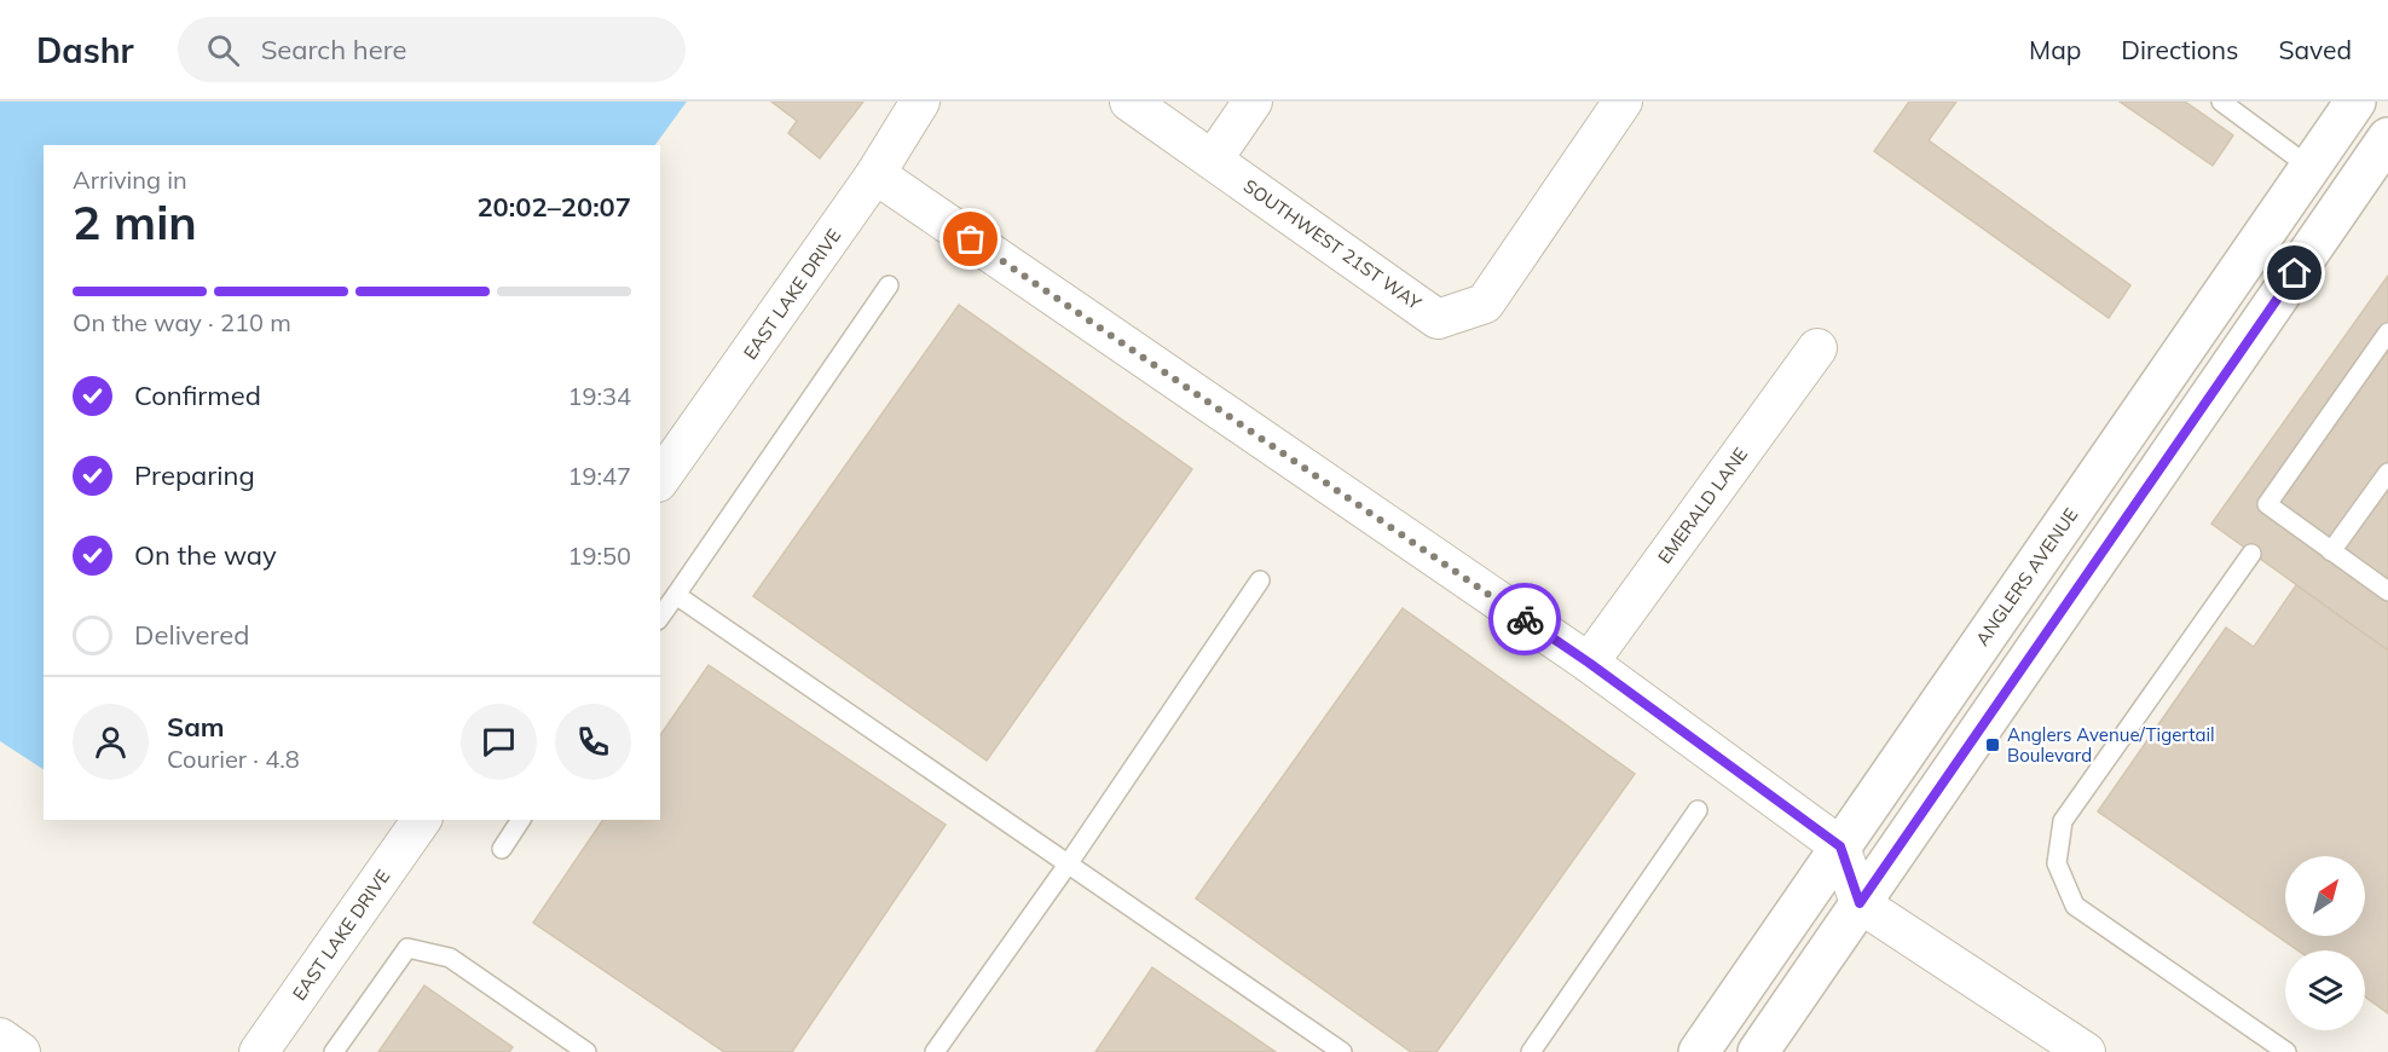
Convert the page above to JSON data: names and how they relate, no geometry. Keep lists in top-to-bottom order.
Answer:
{
  "streets": {
    "street": [
      "SOUTHWEST 21ST WAY",
      "EAST LAKE DRIVE",
      "EMERALD LANE",
      "ANGLERS AVENUE"
    ]
  },
  "places": {
    "transit": ["Anglers Avenue/Tigertail Boulevard"]
  },
  "north": "top right",
  "page": {
    "header": "Dashr",
    "search": "Search here",
    "nav": ["Map", "Directions", "Saved"],
    "heading": ["2 min", "Arriving in", "20:02–20:07"],
    "panel": ["Sam", "Courier · 4.8"],
    "bar": "On the way · 210 m",
    "list": [
      ["Confirmed", "19:34"],
      ["Preparing", "19:47"],
      ["On the way", "19:50"],
      "Delivered"
    ]
  }
}
